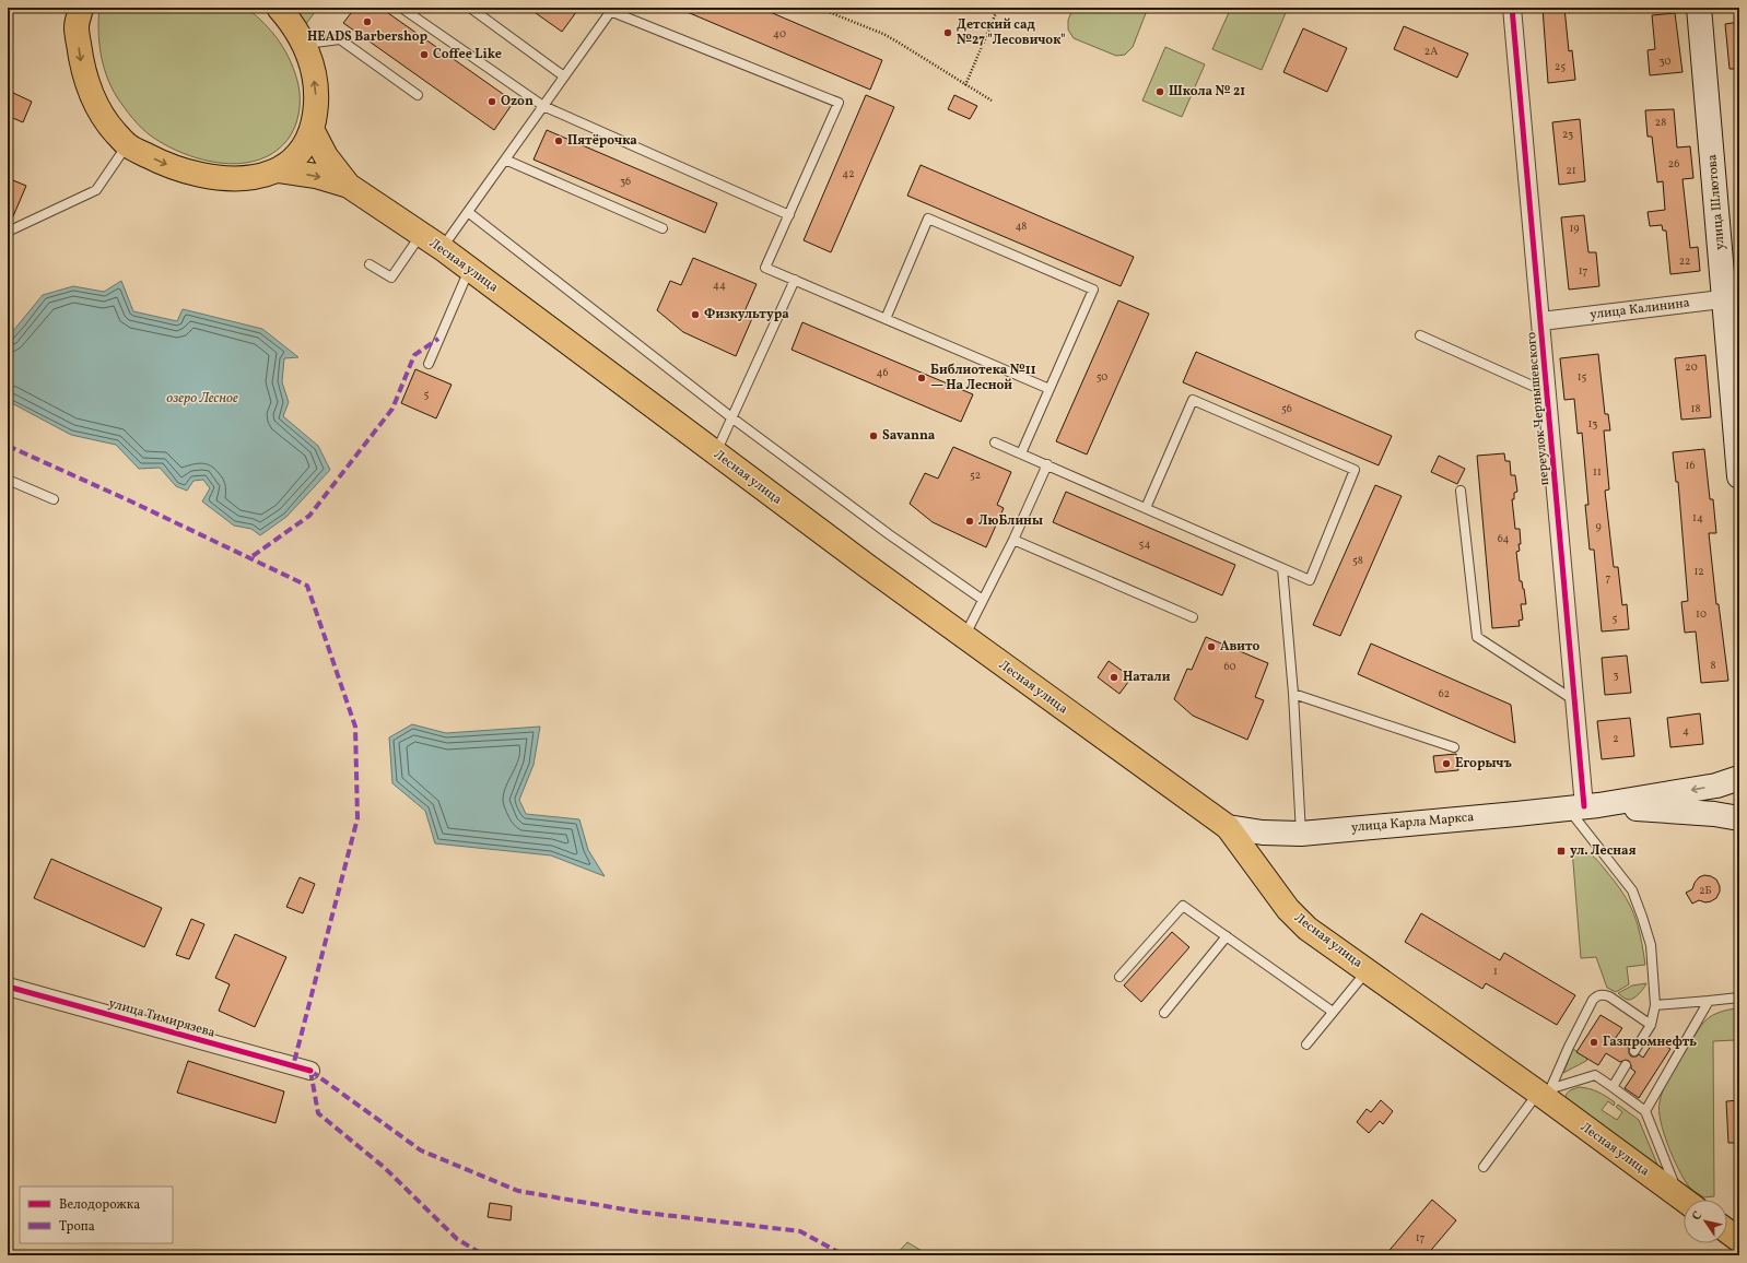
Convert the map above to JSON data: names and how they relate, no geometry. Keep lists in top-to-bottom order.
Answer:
{
  "streets": {
    "main road": ["улица Шлютова", "Лесная улица", "улица Карла Маркса"],
    "street": ["улица Калинина", "переулок Чернышевского", "улица Тимирязева"]
  },
  "crossings": [
    ["улица Шлютова", "улица Калинина"],
    ["Лесная улица", "улица Карла Маркса"],
    ["улица Калинина", "переулок Чернышевского"],
    ["переулок Чернышевского", "улица Карла Маркса"]
  ],
  "water": ["озеро Лесное"],
  "places": {
    "other": [
      "HEADS Barbershop",
      "Детский сад №27 \"Лесовичок\"",
      "Coffee Like",
      "Школа № 21",
      "Ozon",
      "Пятёрочка",
      "Физкультура",
      "Библиотека №11 — На Лесной",
      "Savanna",
      "ЛюБлины",
      "Авито",
      "Натали",
      "Егорычъ",
      "Газпромнефть"
    ],
    "transit": ["ул. Лесная"]
  },
  "house_numbers": [
    "40",
    "2А",
    "30",
    "25",
    "28",
    "23",
    "26",
    "21",
    "42",
    "36",
    "48",
    "19",
    "22",
    "17",
    "44",
    "20",
    "46",
    "50",
    "15",
    "5",
    "56",
    "18",
    "13",
    "16",
    "11",
    "52",
    "14",
    "9",
    "64",
    "54",
    "58",
    "12",
    "7",
    "10",
    "5",
    "8",
    "60",
    "3",
    "62",
    "4",
    "2",
    "2Б",
    "1",
    "17"
  ],
  "legend": ["Велодорожка", "Тропа"],
  "north": "top left"
}
